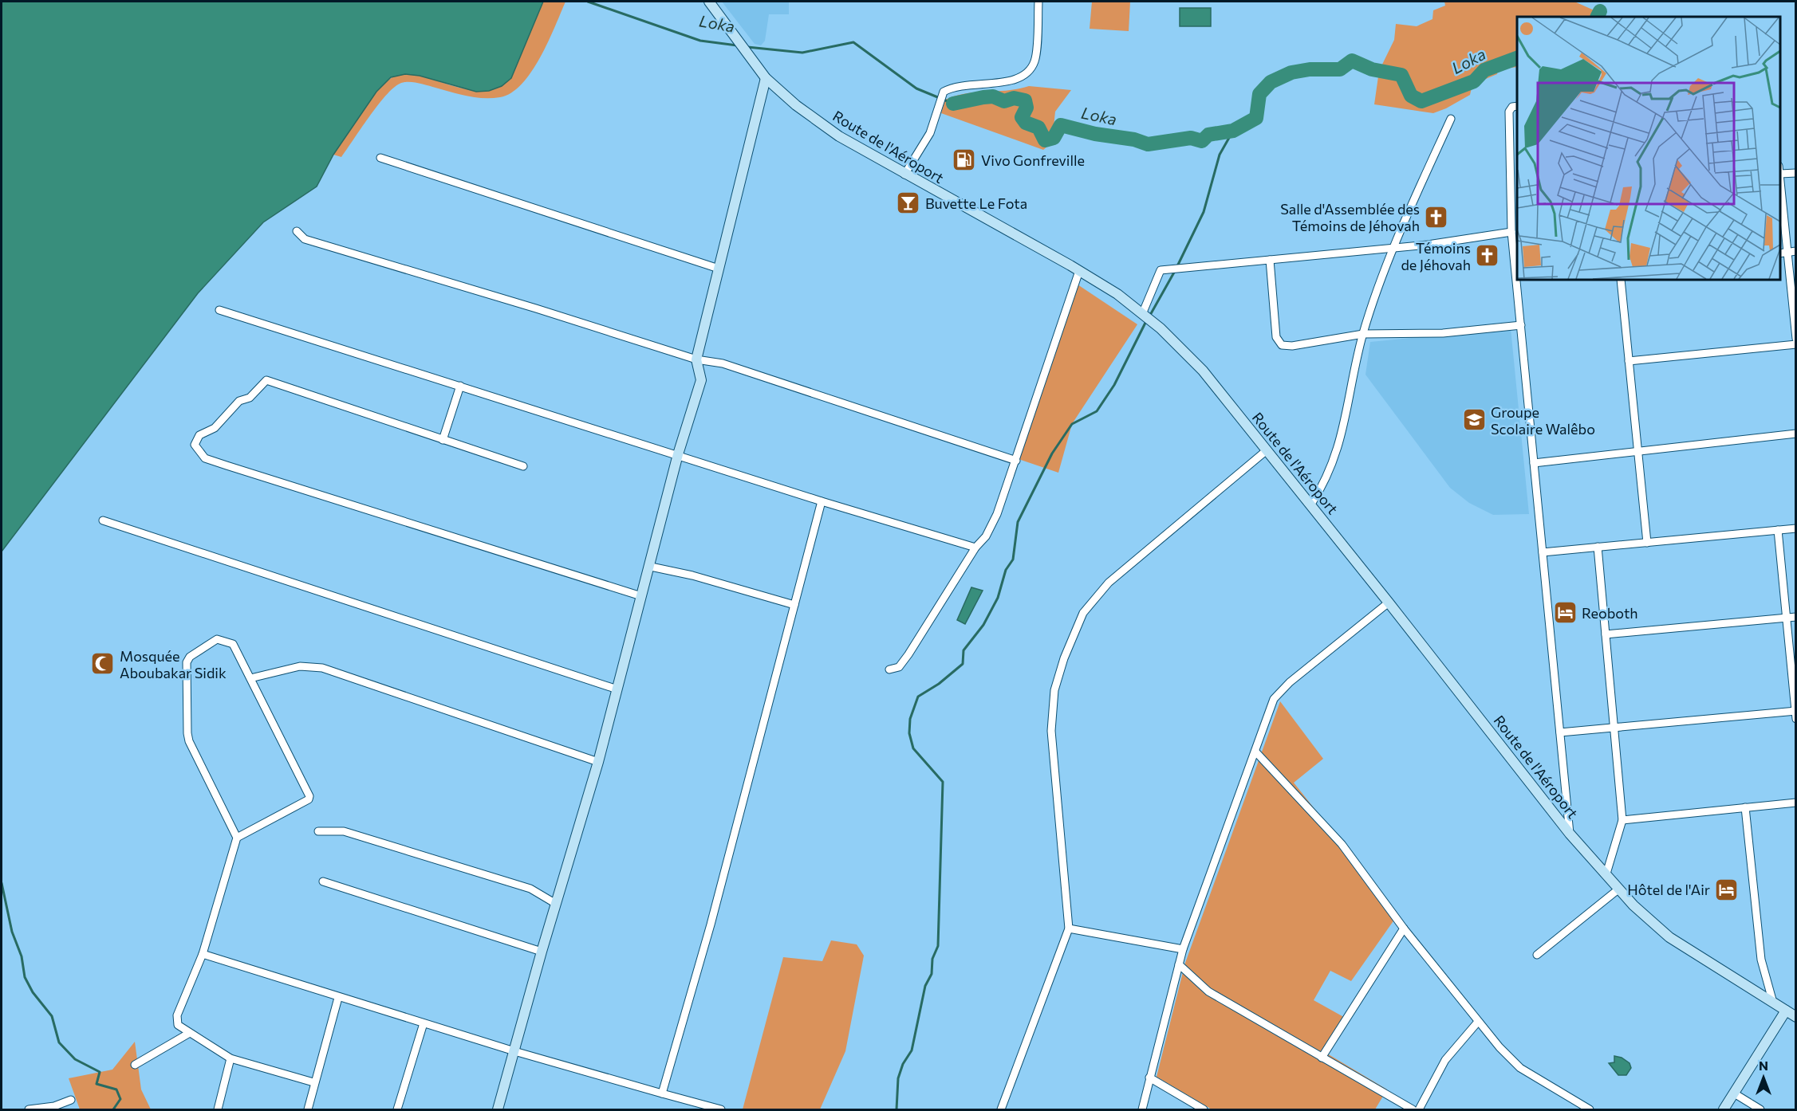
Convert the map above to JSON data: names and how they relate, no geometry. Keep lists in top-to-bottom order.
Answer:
{
  "streets": {
    "main road": ["Route de l'Aéroport"]
  },
  "water": ["Loka"],
  "places": {
    "fuel station": ["Vivo Gonfreville"],
    "bar": ["Buvette Le Fota"],
    "church": ["Salle d'Assemblée des Témoins de Jéhovah", "Témoins de Jéhovah"],
    "school or university": ["Groupe Scolaire Walêbo"],
    "hotel": ["Reoboth", "Hôtel de l'Air"],
    "mosque": ["Mosquée Aboubakar Sidik"]
  },
  "north": "top"
}
